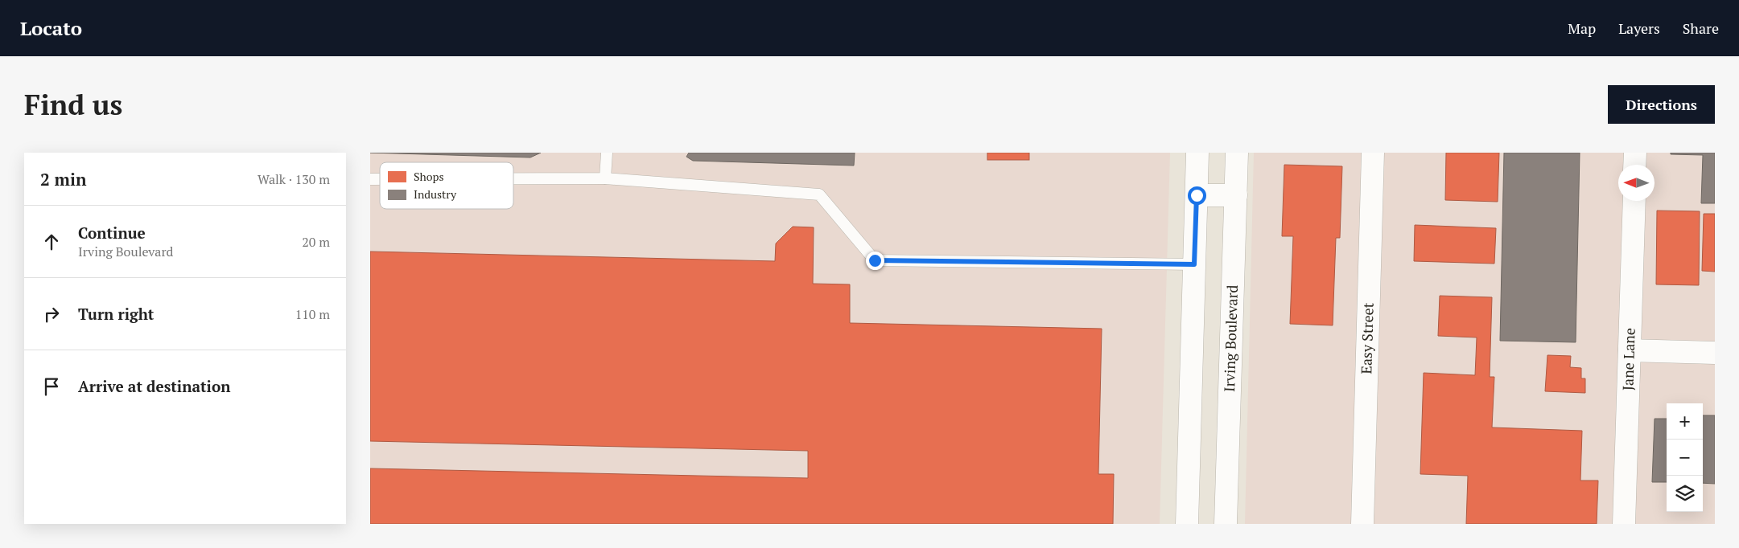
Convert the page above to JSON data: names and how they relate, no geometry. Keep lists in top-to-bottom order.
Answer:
{
  "streets": {
    "street": ["Irving Boulevard", "Easy Street", "Jane Lane"]
  },
  "legend": ["Shops", "Industry"],
  "north": "left",
  "page": {
    "header": "Locato",
    "nav": ["Map", "Layers", "Share"],
    "buttons": "Directions",
    "title": "Find us",
    "heading": ["2 min", "Walk · 130 m"],
    "list": [
      ["Continue", "Irving Boulevard", "20 m"],
      ["Turn right", "110 m"],
      "Arrive at destination"
    ],
    "map_buttons": ["+", "−"]
  }
}
